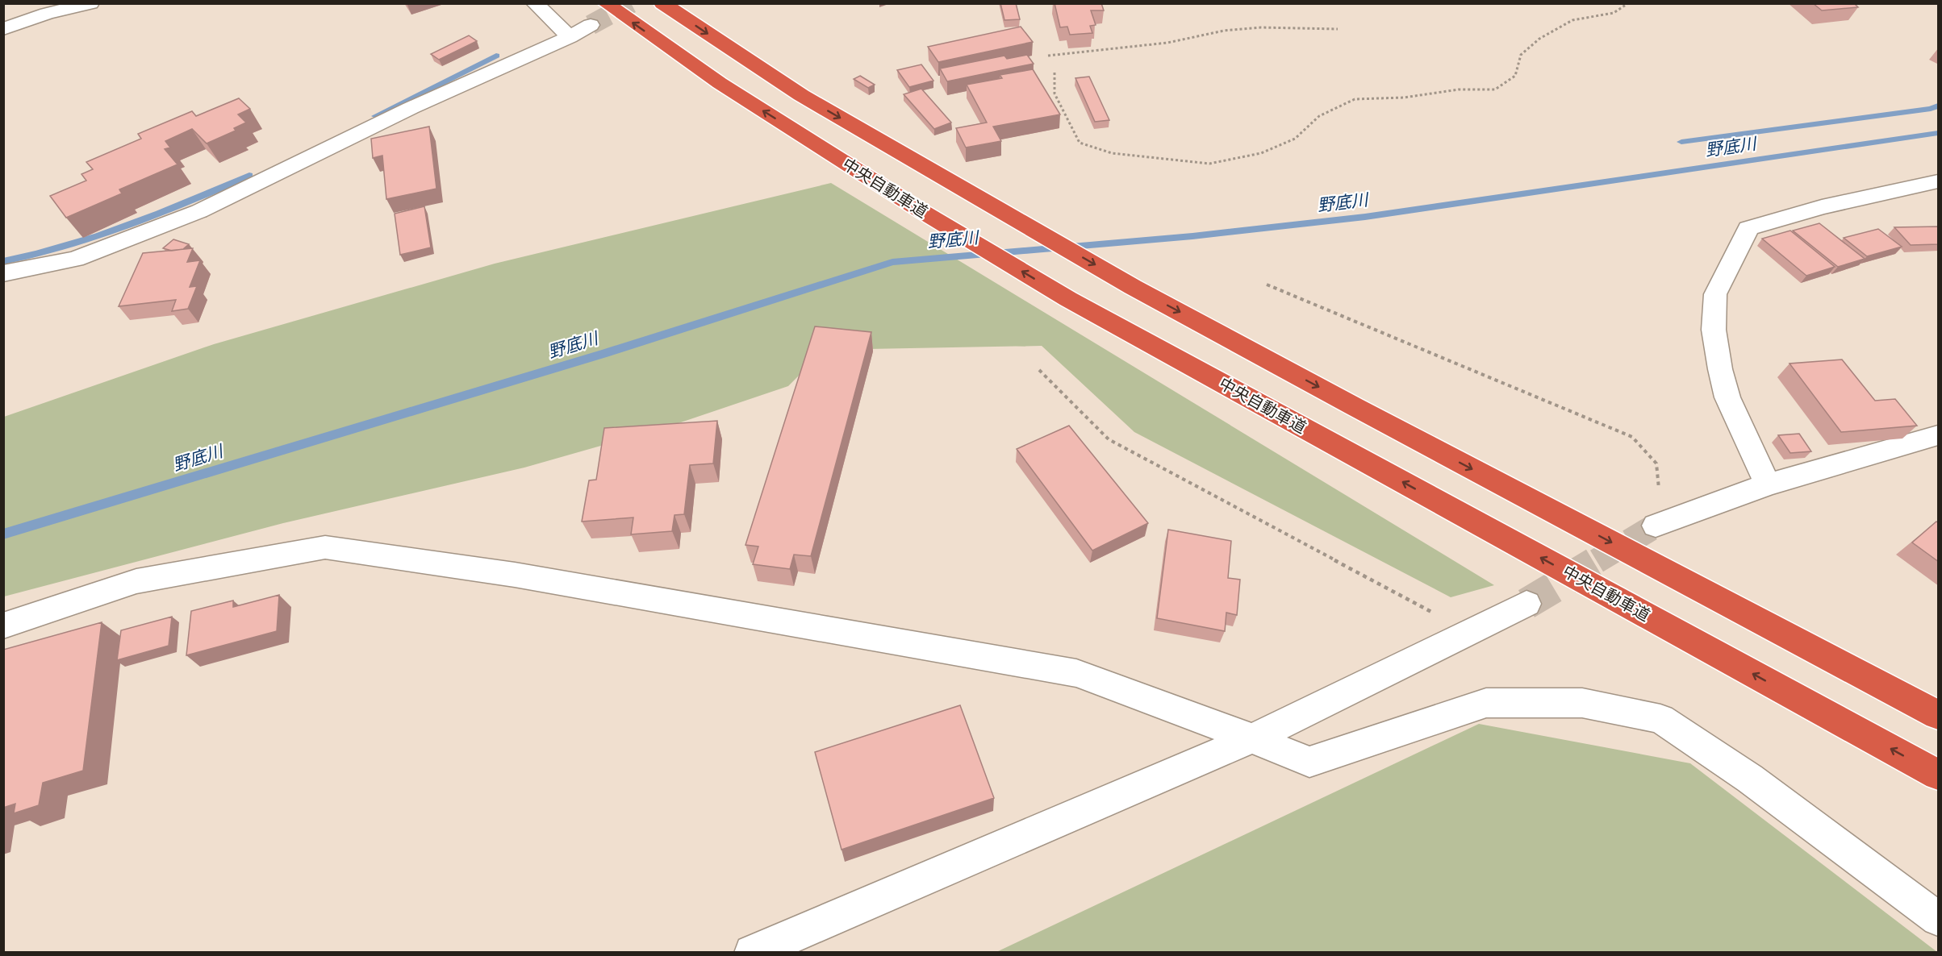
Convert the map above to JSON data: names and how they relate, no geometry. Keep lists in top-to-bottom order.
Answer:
{
  "streets": {
    "highway": ["中央自動車道"]
  },
  "water": ["野底川"]
}
